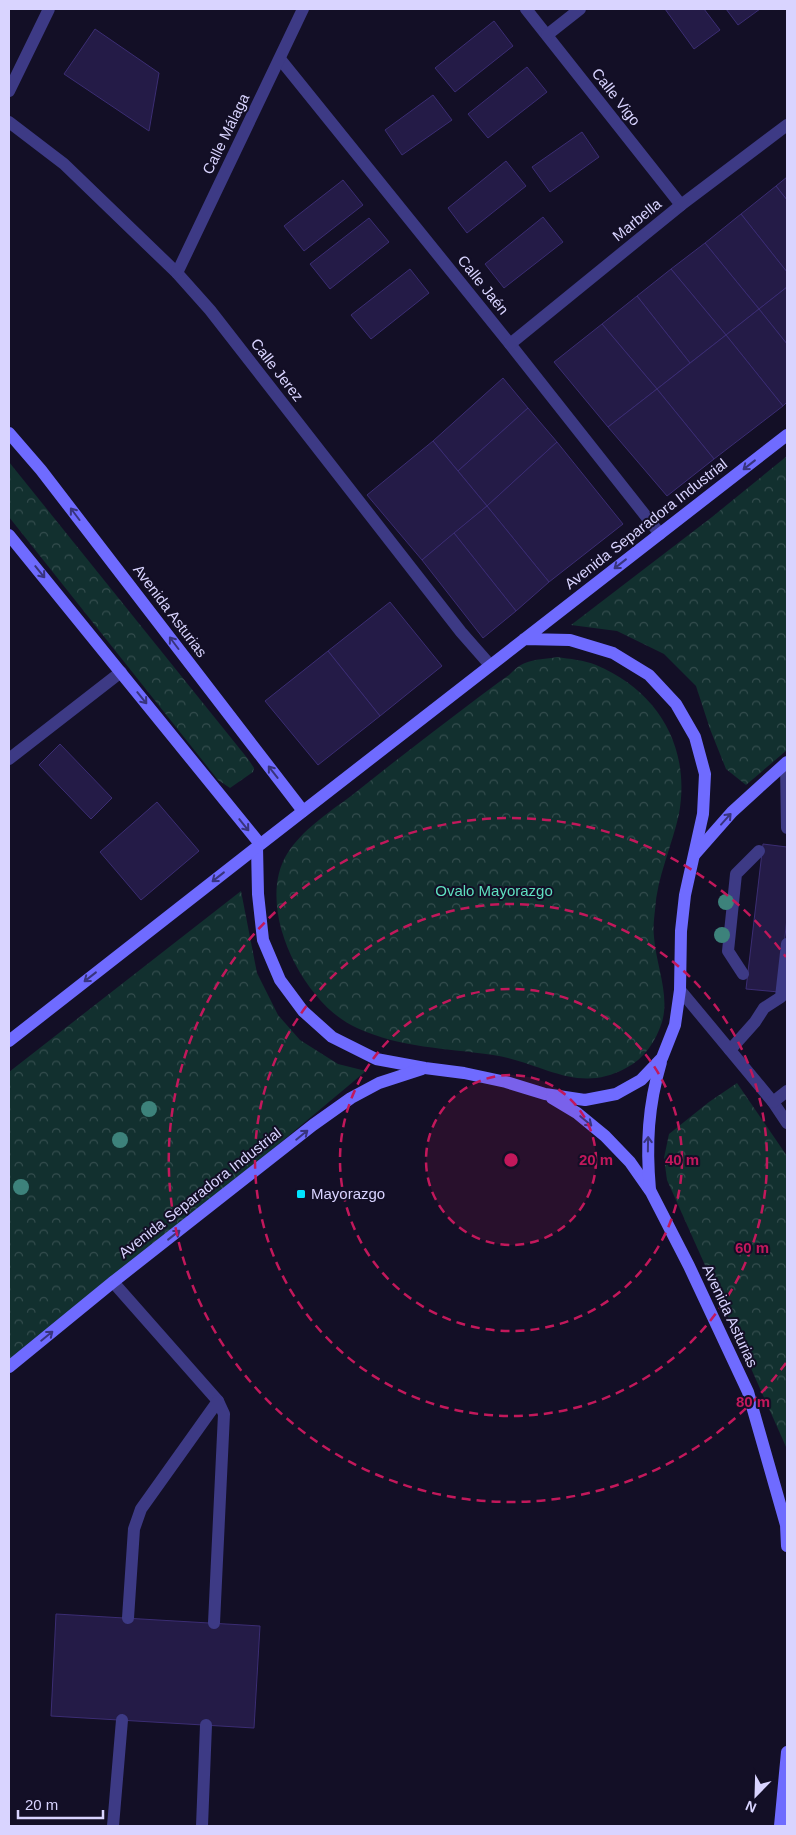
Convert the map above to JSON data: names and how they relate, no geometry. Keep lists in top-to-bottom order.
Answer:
{
  "streets": {
    "main road": ["Avenida Separadora Industrial", "Avenida Asturias"],
    "street": [
      "Calle Vigo",
      "Calle Málaga",
      "Marbella",
      "Calle Jaén",
      "Calle Jerez"
    ]
  },
  "crossings": [
    ["Calle Vigo", "Marbella"],
    ["Calle Málaga", "Calle Jaén"],
    ["Calle Málaga", "Calle Jerez"],
    ["Marbella", "Calle Jaén"],
    ["Calle Jaén", "Avenida Separadora Industrial"],
    ["Calle Jerez", "Avenida Separadora Industrial"],
    ["Avenida Separadora Industrial", "Avenida Asturias"]
  ],
  "parks": ["Ovalo Mayorazgo"],
  "places": {
    "transit": ["Mayorazgo"]
  },
  "scale_bar": "20 m",
  "north": "bottom left",
  "rings": [
    "20 m",
    "40 m",
    "60 m",
    "80 m"
  ]
}
